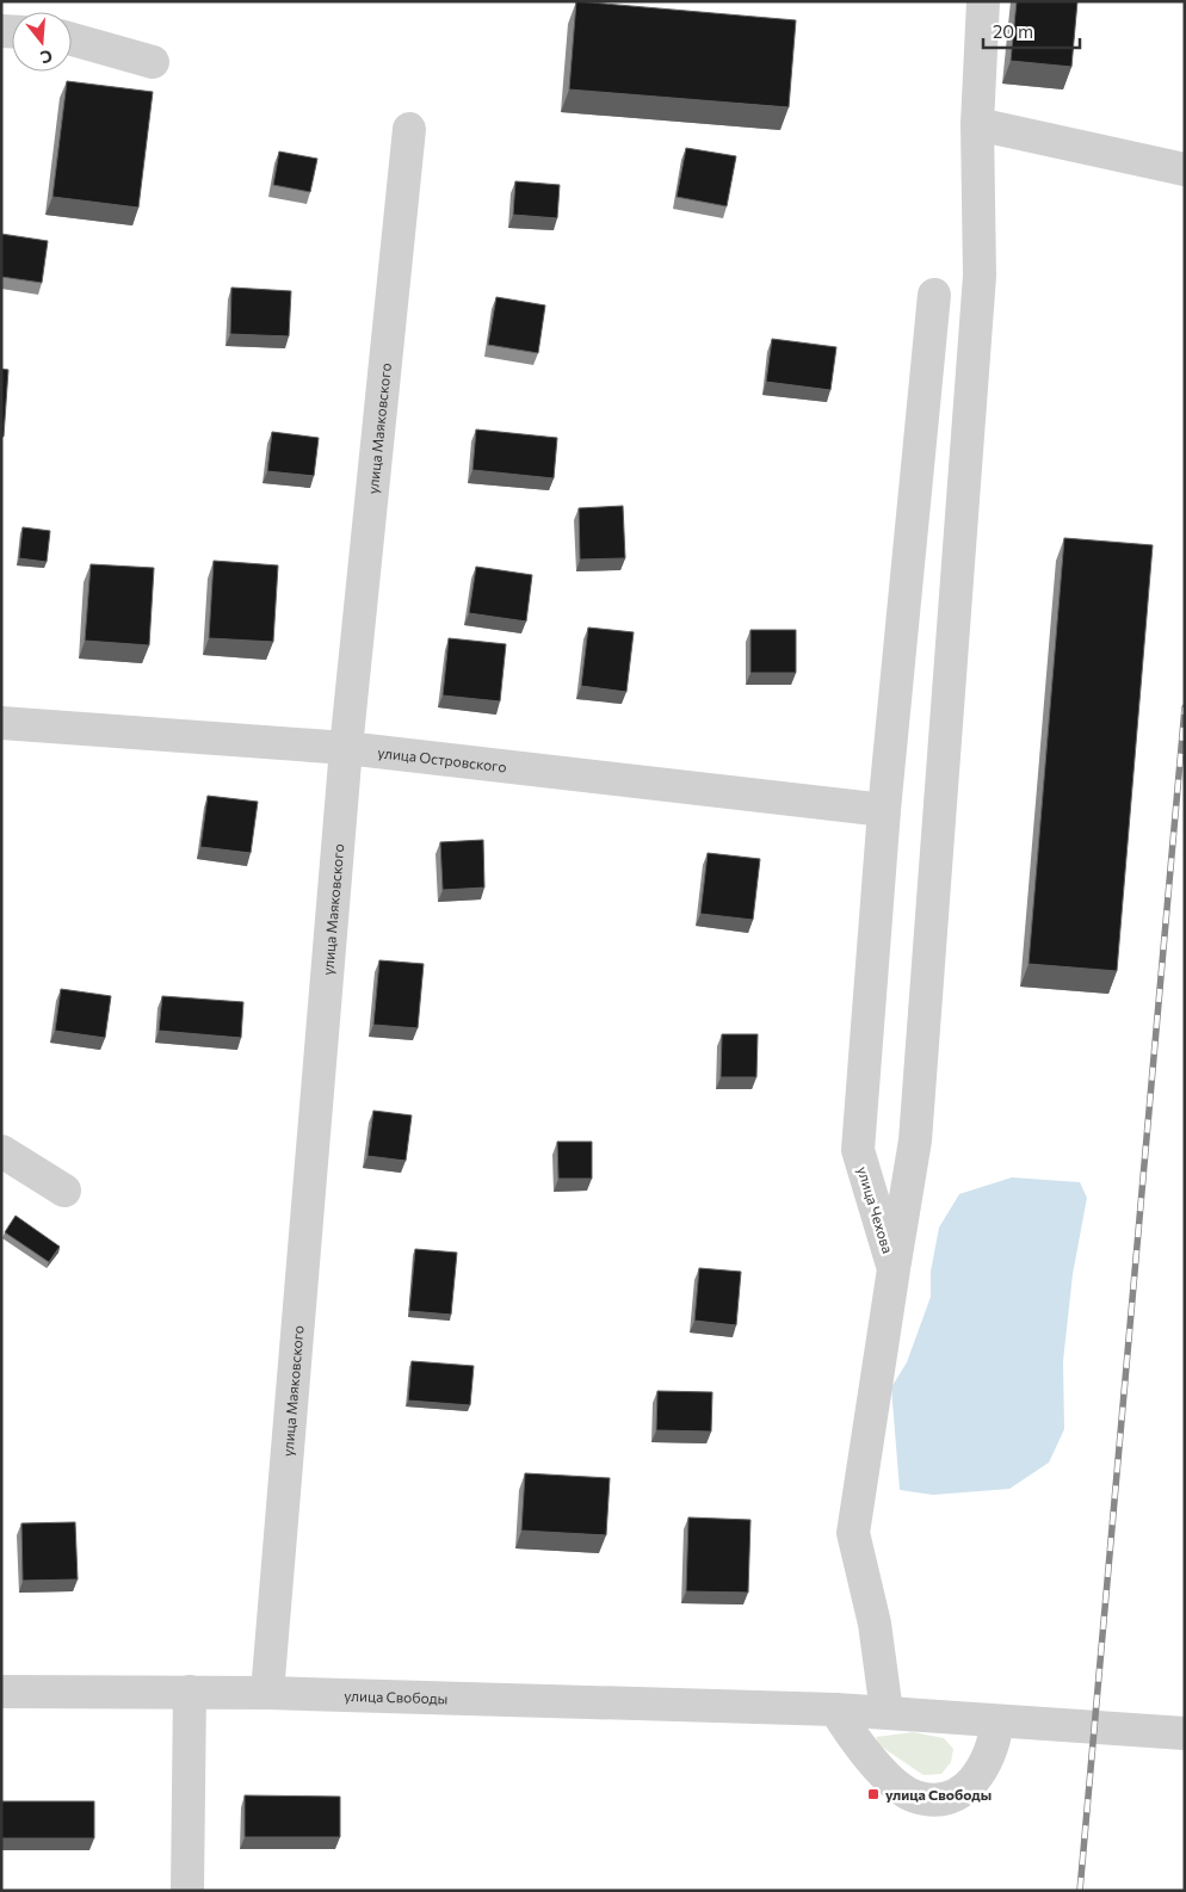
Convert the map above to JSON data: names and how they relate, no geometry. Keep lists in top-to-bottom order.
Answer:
{
  "streets": {
    "street": [
      "улица Маяковского",
      "улица Островского",
      "улица Чехова",
      "улица Свободы"
    ]
  },
  "crossings": [
    ["улица Маяковского", "улица Островского"],
    ["улица Маяковского", "улица Свободы"],
    ["улица Островского", "улица Чехова"],
    ["улица Чехова", "улица Свободы"]
  ],
  "places": {
    "transit": ["улица Свободы"]
  },
  "scale_bar": "20 m",
  "north": "bottom"
}
